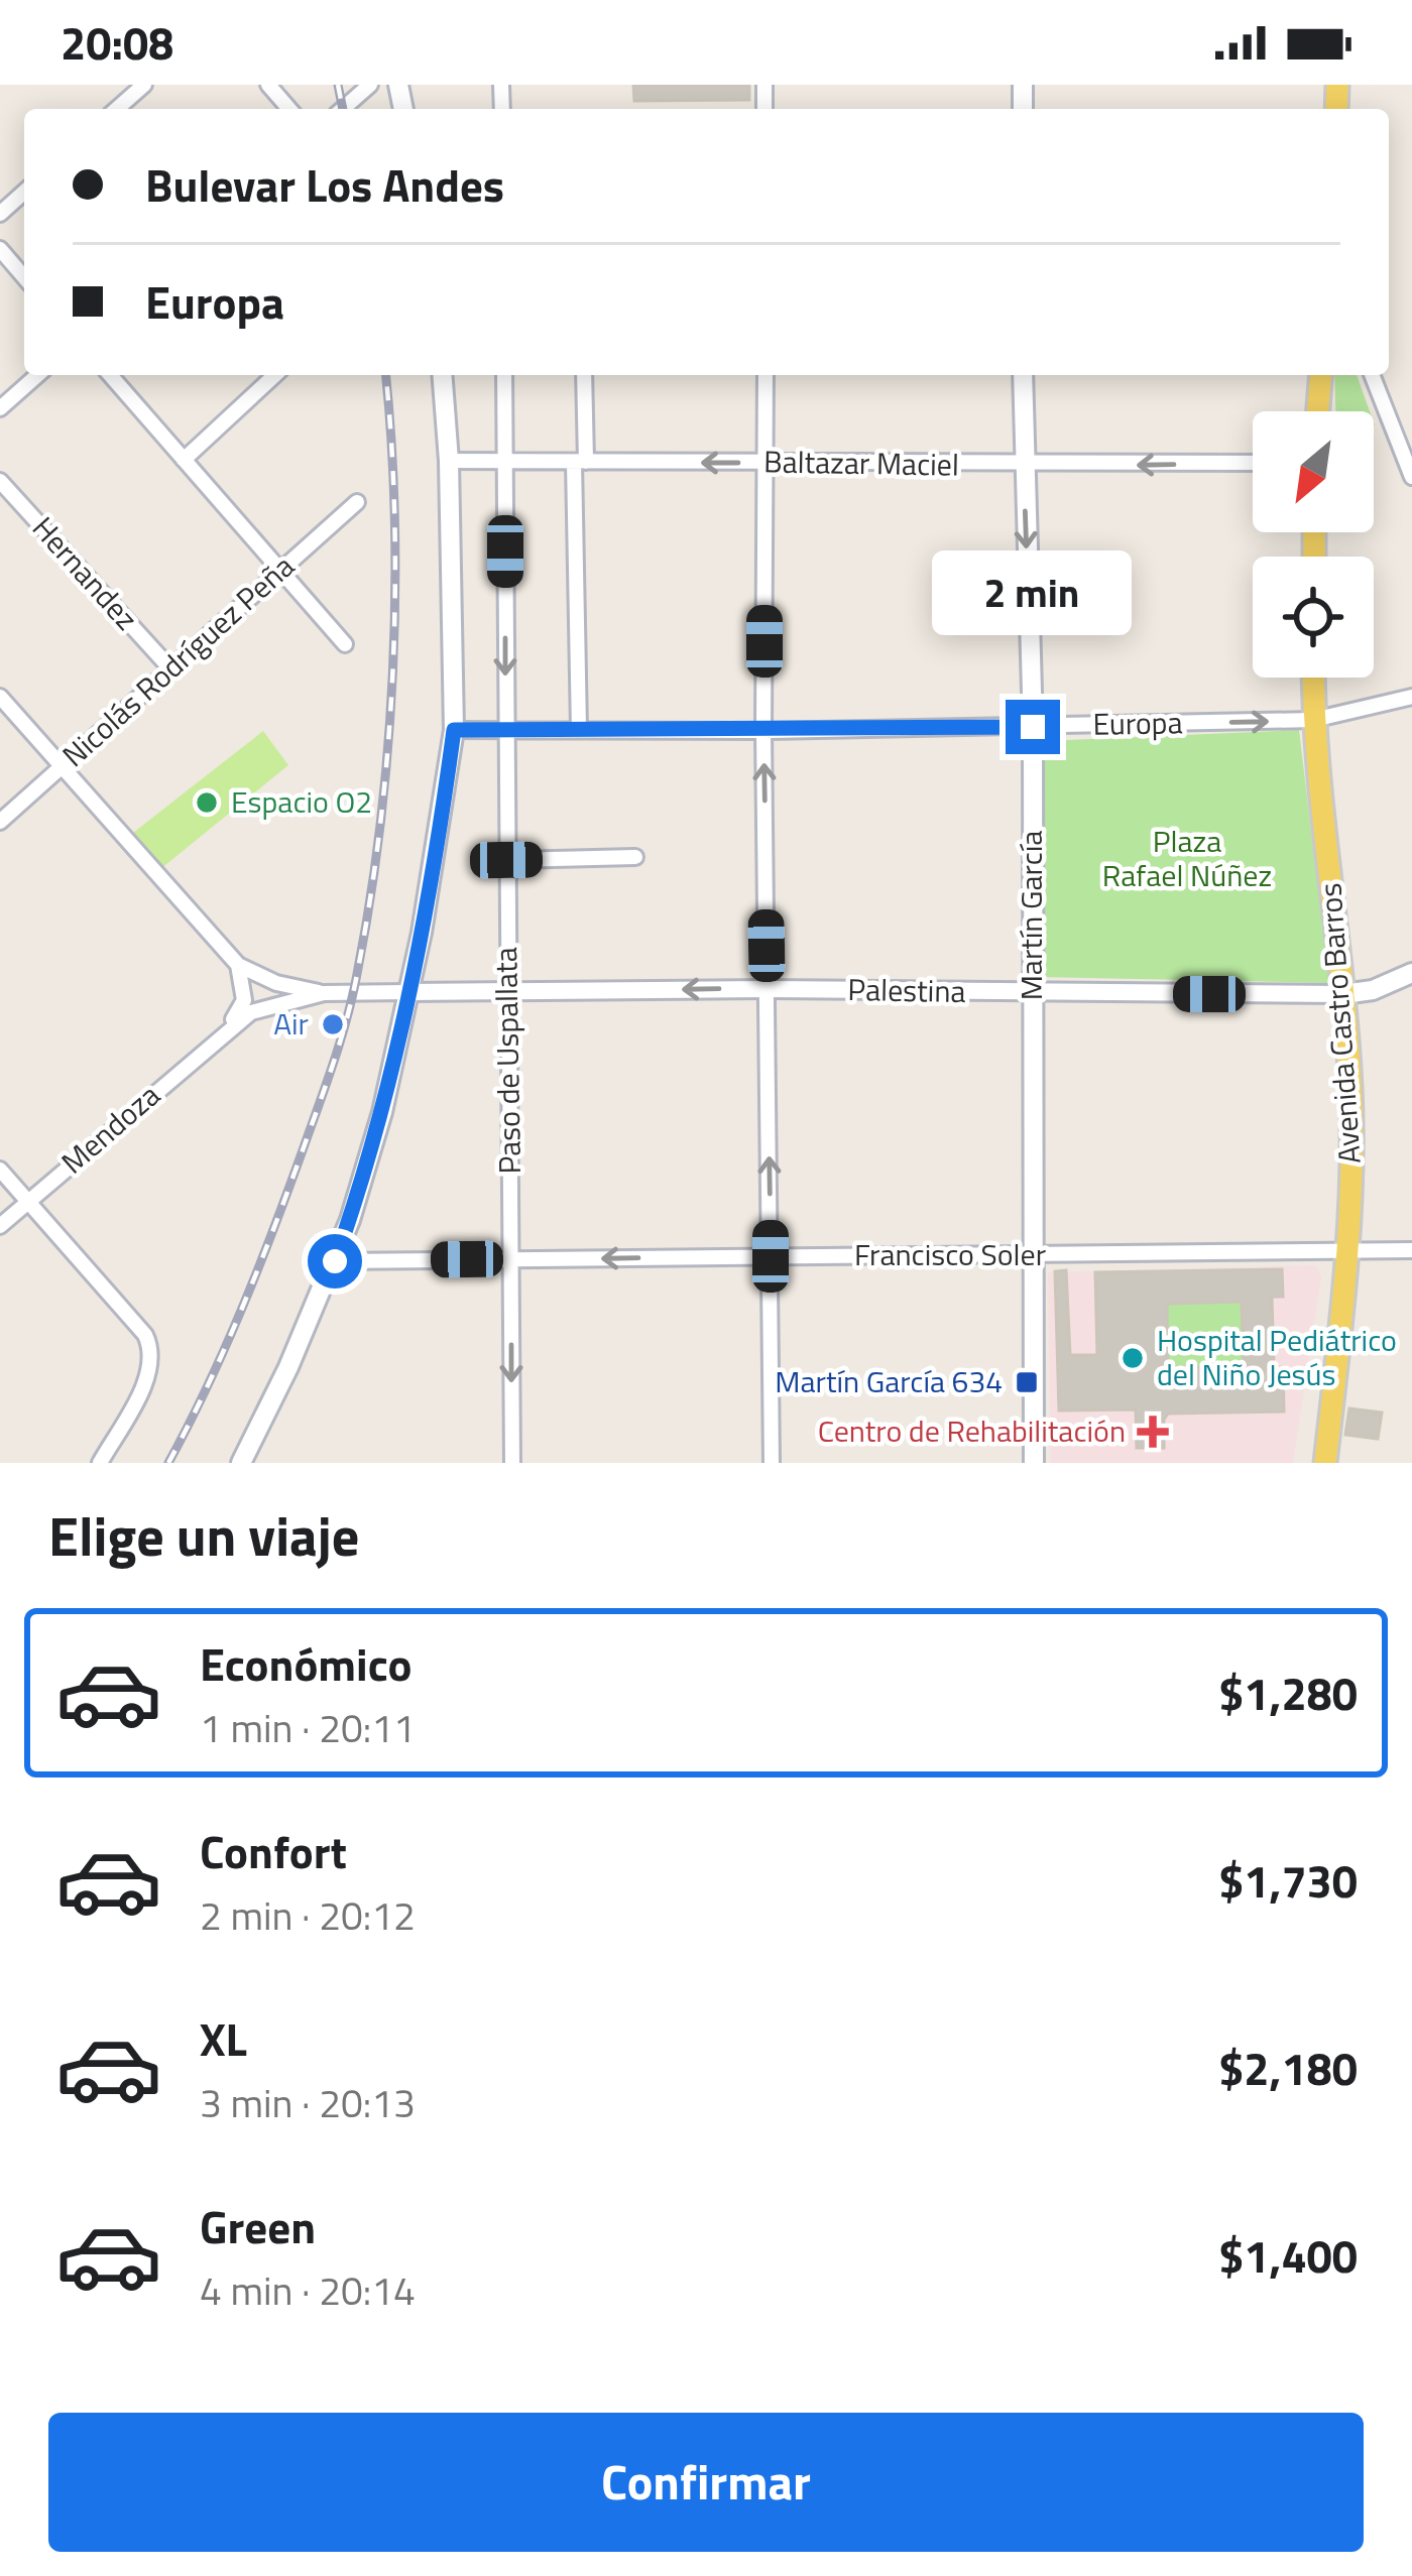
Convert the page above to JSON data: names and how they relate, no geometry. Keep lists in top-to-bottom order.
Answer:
{
  "streets": {
    "main road": ["Martín García", "Avenida Castro Barros"],
    "street": [
      "Baltazar Maciel",
      "Hernandez",
      "Nicolás Rodríguez Peña",
      "Europa",
      "Palestina",
      "Paso de Uspallata",
      "Mendoza",
      "Francisco Soler"
    ]
  },
  "crossings": [
    ["Baltazar Maciel", "Martín García"],
    ["Baltazar Maciel", "Paso de Uspallata"],
    ["Hernandez", "Nicolás Rodríguez Peña"],
    ["Europa", "Martín García"],
    ["Europa", "Avenida Castro Barros"],
    ["Europa", "Paso de Uspallata"],
    ["Martín García", "Palestina"],
    ["Martín García", "Francisco Soler"],
    ["Palestina", "Avenida Castro Barros"],
    ["Palestina", "Paso de Uspallata"],
    ["Palestina", "Mendoza"],
    ["Avenida Castro Barros", "Francisco Soler"],
    ["Paso de Uspallata", "Francisco Soler"]
  ],
  "one_way": ["Baltazar Maciel"],
  "parks": ["Plaza Rafael Núñez"],
  "places": {
    "other": ["Espacio O2", "Air", "Hospital Pediátrico del Niño Jesús"],
    "transit": ["Martín García 634"],
    "health": ["Centro de Rehabilitación"]
  },
  "north": "bottom left",
  "page": {
    "status": "20:08",
    "banner": ["Bulevar Los Andes", "Europa"],
    "bubble": "2 min",
    "heading": "Elige un viaje",
    "list": [
      {
        "name": "Económico",
        "note": "1 min · 20:11",
        "value": "$1,280"
      },
      {
        "name": "Confort",
        "note": "2 min · 20:12",
        "value": "$1,730"
      },
      {
        "name": "XL",
        "note": "3 min · 20:13",
        "value": "$2,180"
      },
      {
        "name": "Green",
        "note": "4 min · 20:14",
        "value": "$1,400"
      }
    ],
    "buttons": "Confirmar"
  }
}
